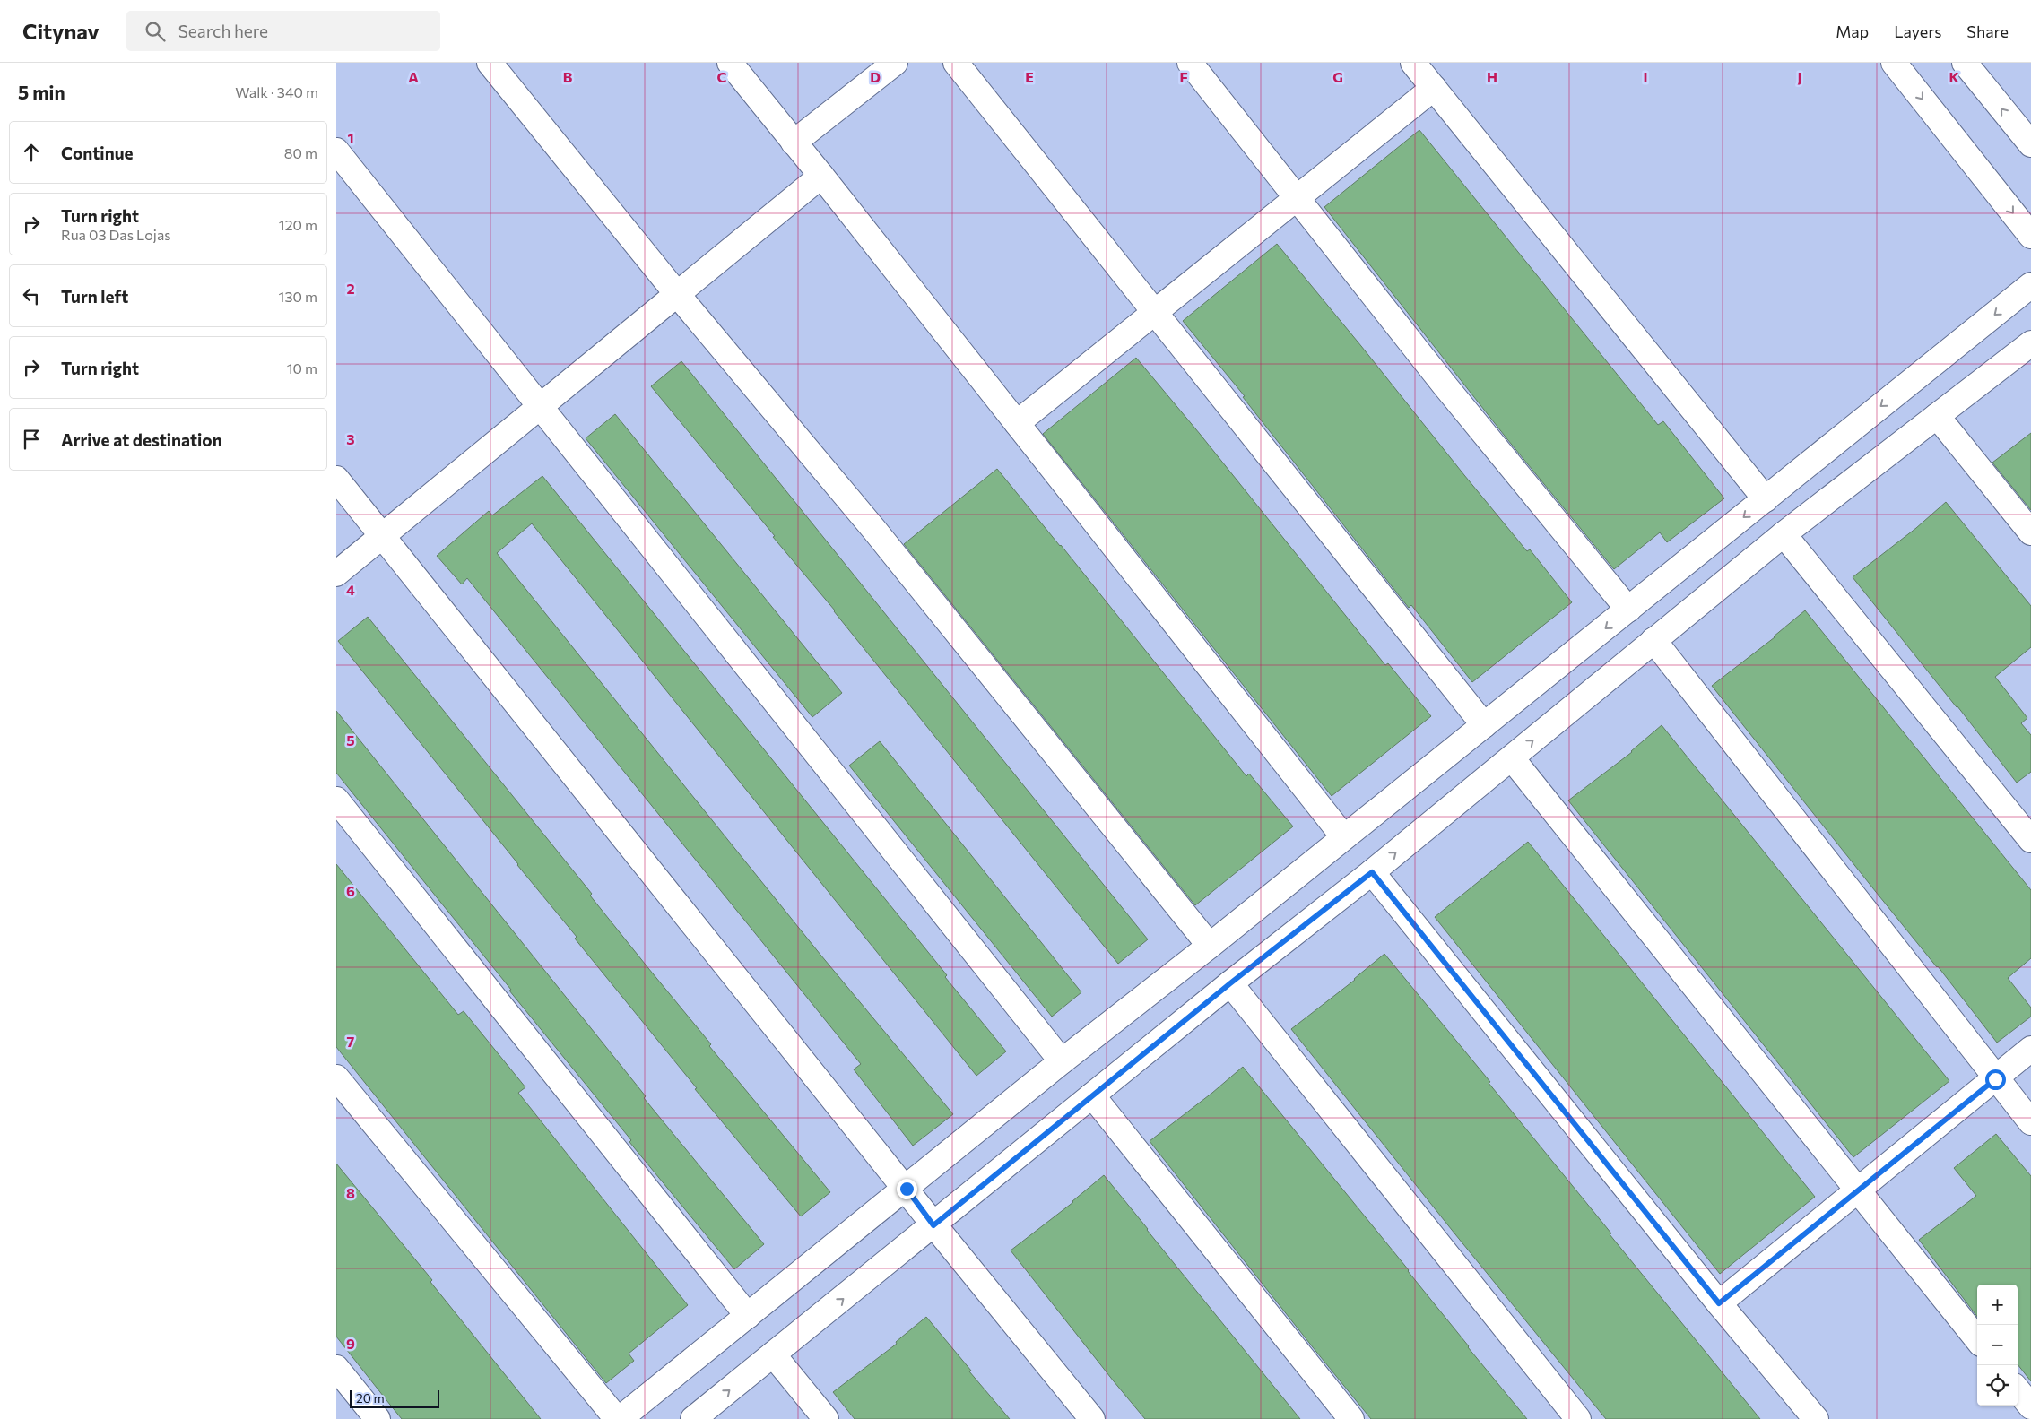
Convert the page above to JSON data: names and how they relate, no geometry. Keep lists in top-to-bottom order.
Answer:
{
  "scale_bar": "20 m",
  "page": {
    "header": "Citynav",
    "search": "Search here",
    "nav": ["Map", "Layers", "Share"],
    "heading": ["5 min", "Walk · 340 m"],
    "list": [
      ["Continue", "80 m"],
      ["Turn right", "Rua 03 Das Lojas", "120 m"],
      ["Turn left", "130 m"],
      ["Turn right", "10 m"],
      "Arrive at destination"
    ],
    "map_buttons": ["+", "−"],
    "scale": "20 m"
  },
  "grid": {
    "columns": [
      "A",
      "B",
      "C",
      "D",
      "E",
      "F",
      "G",
      "H",
      "I",
      "J",
      "K"
    ],
    "rows": [
      "1",
      "2",
      "3",
      "4",
      "5",
      "6",
      "7",
      "8",
      "9"
    ]
  }
}
